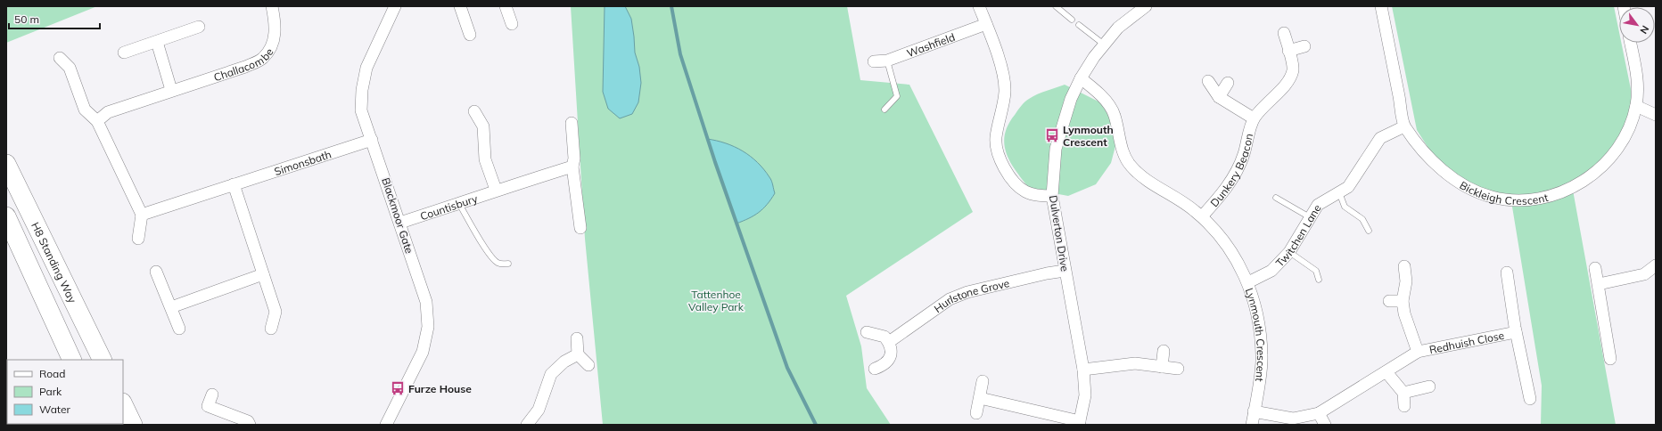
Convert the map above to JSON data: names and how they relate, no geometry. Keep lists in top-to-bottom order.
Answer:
{
  "streets": {
    "highway": ["H8 Standing Way"],
    "street": [
      "Washfield",
      "Challacombe",
      "Simonsbath",
      "Dunkery Beacon",
      "Bickleigh Crescent",
      "Countisbury",
      "Blackmoor Gate",
      "Dulverton Drive",
      "Twitchen Lane",
      "Hurlstone Grove",
      "Lynmouth Crescent",
      "Redhuish Close"
    ]
  },
  "crossings": [
    ["Simonsbath", "Blackmoor Gate"],
    ["Dunkery Beacon", "Lynmouth Crescent"],
    ["Bickleigh Crescent", "Twitchen Lane"],
    ["Countisbury", "Blackmoor Gate"],
    ["Dulverton Drive", "Hurlstone Grove"],
    ["Dulverton Drive", "Lynmouth Crescent"],
    ["Twitchen Lane", "Lynmouth Crescent"],
    ["Lynmouth Crescent", "Redhuish Close"]
  ],
  "parks": ["Tattenhoe Valley Park"],
  "places": {
    "bus stop": ["Lynmouth Crescent", "Furze House"]
  },
  "legend": ["Road", "Park", "Water"],
  "scale_bar": "50 m",
  "north": "bottom right"
}
